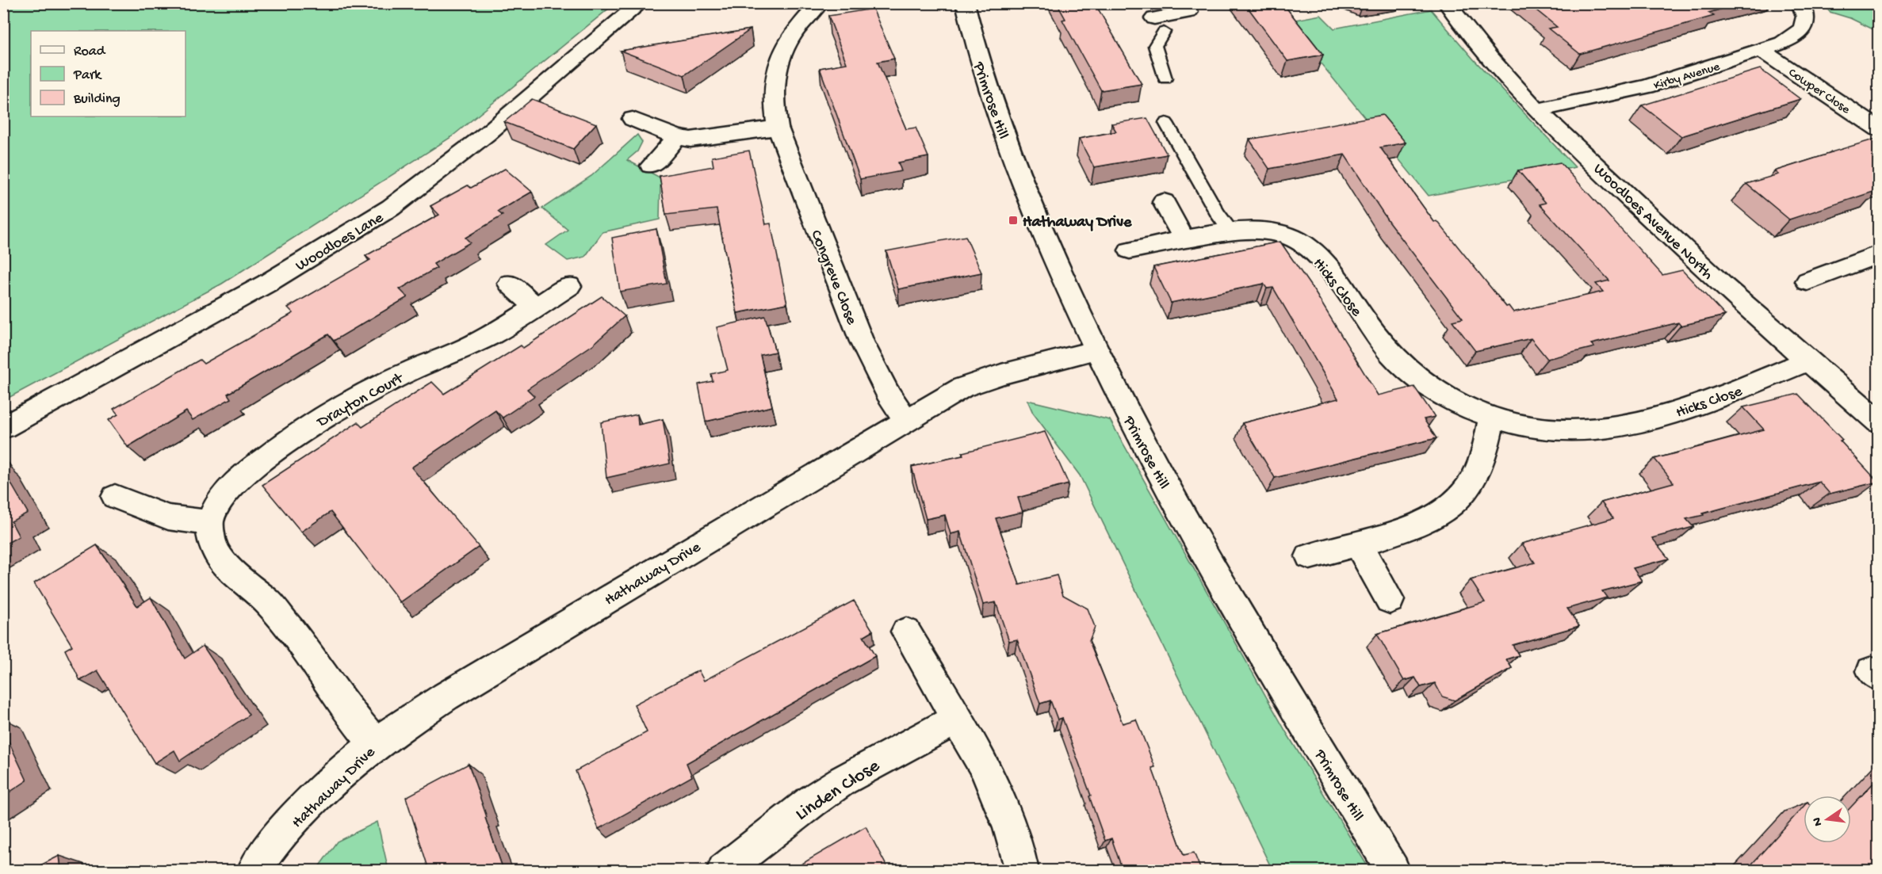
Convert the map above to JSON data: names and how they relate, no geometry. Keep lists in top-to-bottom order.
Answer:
{
  "streets": {
    "street": [
      "Kirby Avenue",
      "Cowper Close",
      "Primrose Hill",
      "Woodloes Avenue North",
      "Woodloes Lane",
      "Congreve Close",
      "Hicks Close",
      "Drayton Court",
      "Hathaway Drive",
      "Linden Close"
    ]
  },
  "crossings": [
    ["Kirby Avenue", "Cowper Close"],
    ["Kirby Avenue", "Woodloes Avenue North"],
    ["Primrose Hill", "Hathaway Drive"],
    ["Woodloes Avenue North", "Hicks Close"],
    ["Congreve Close", "Hathaway Drive"]
  ],
  "places": {
    "transit": ["Hathaway Drive"]
  },
  "legend": ["Road", "Park", "Building"],
  "north": "left"
}
